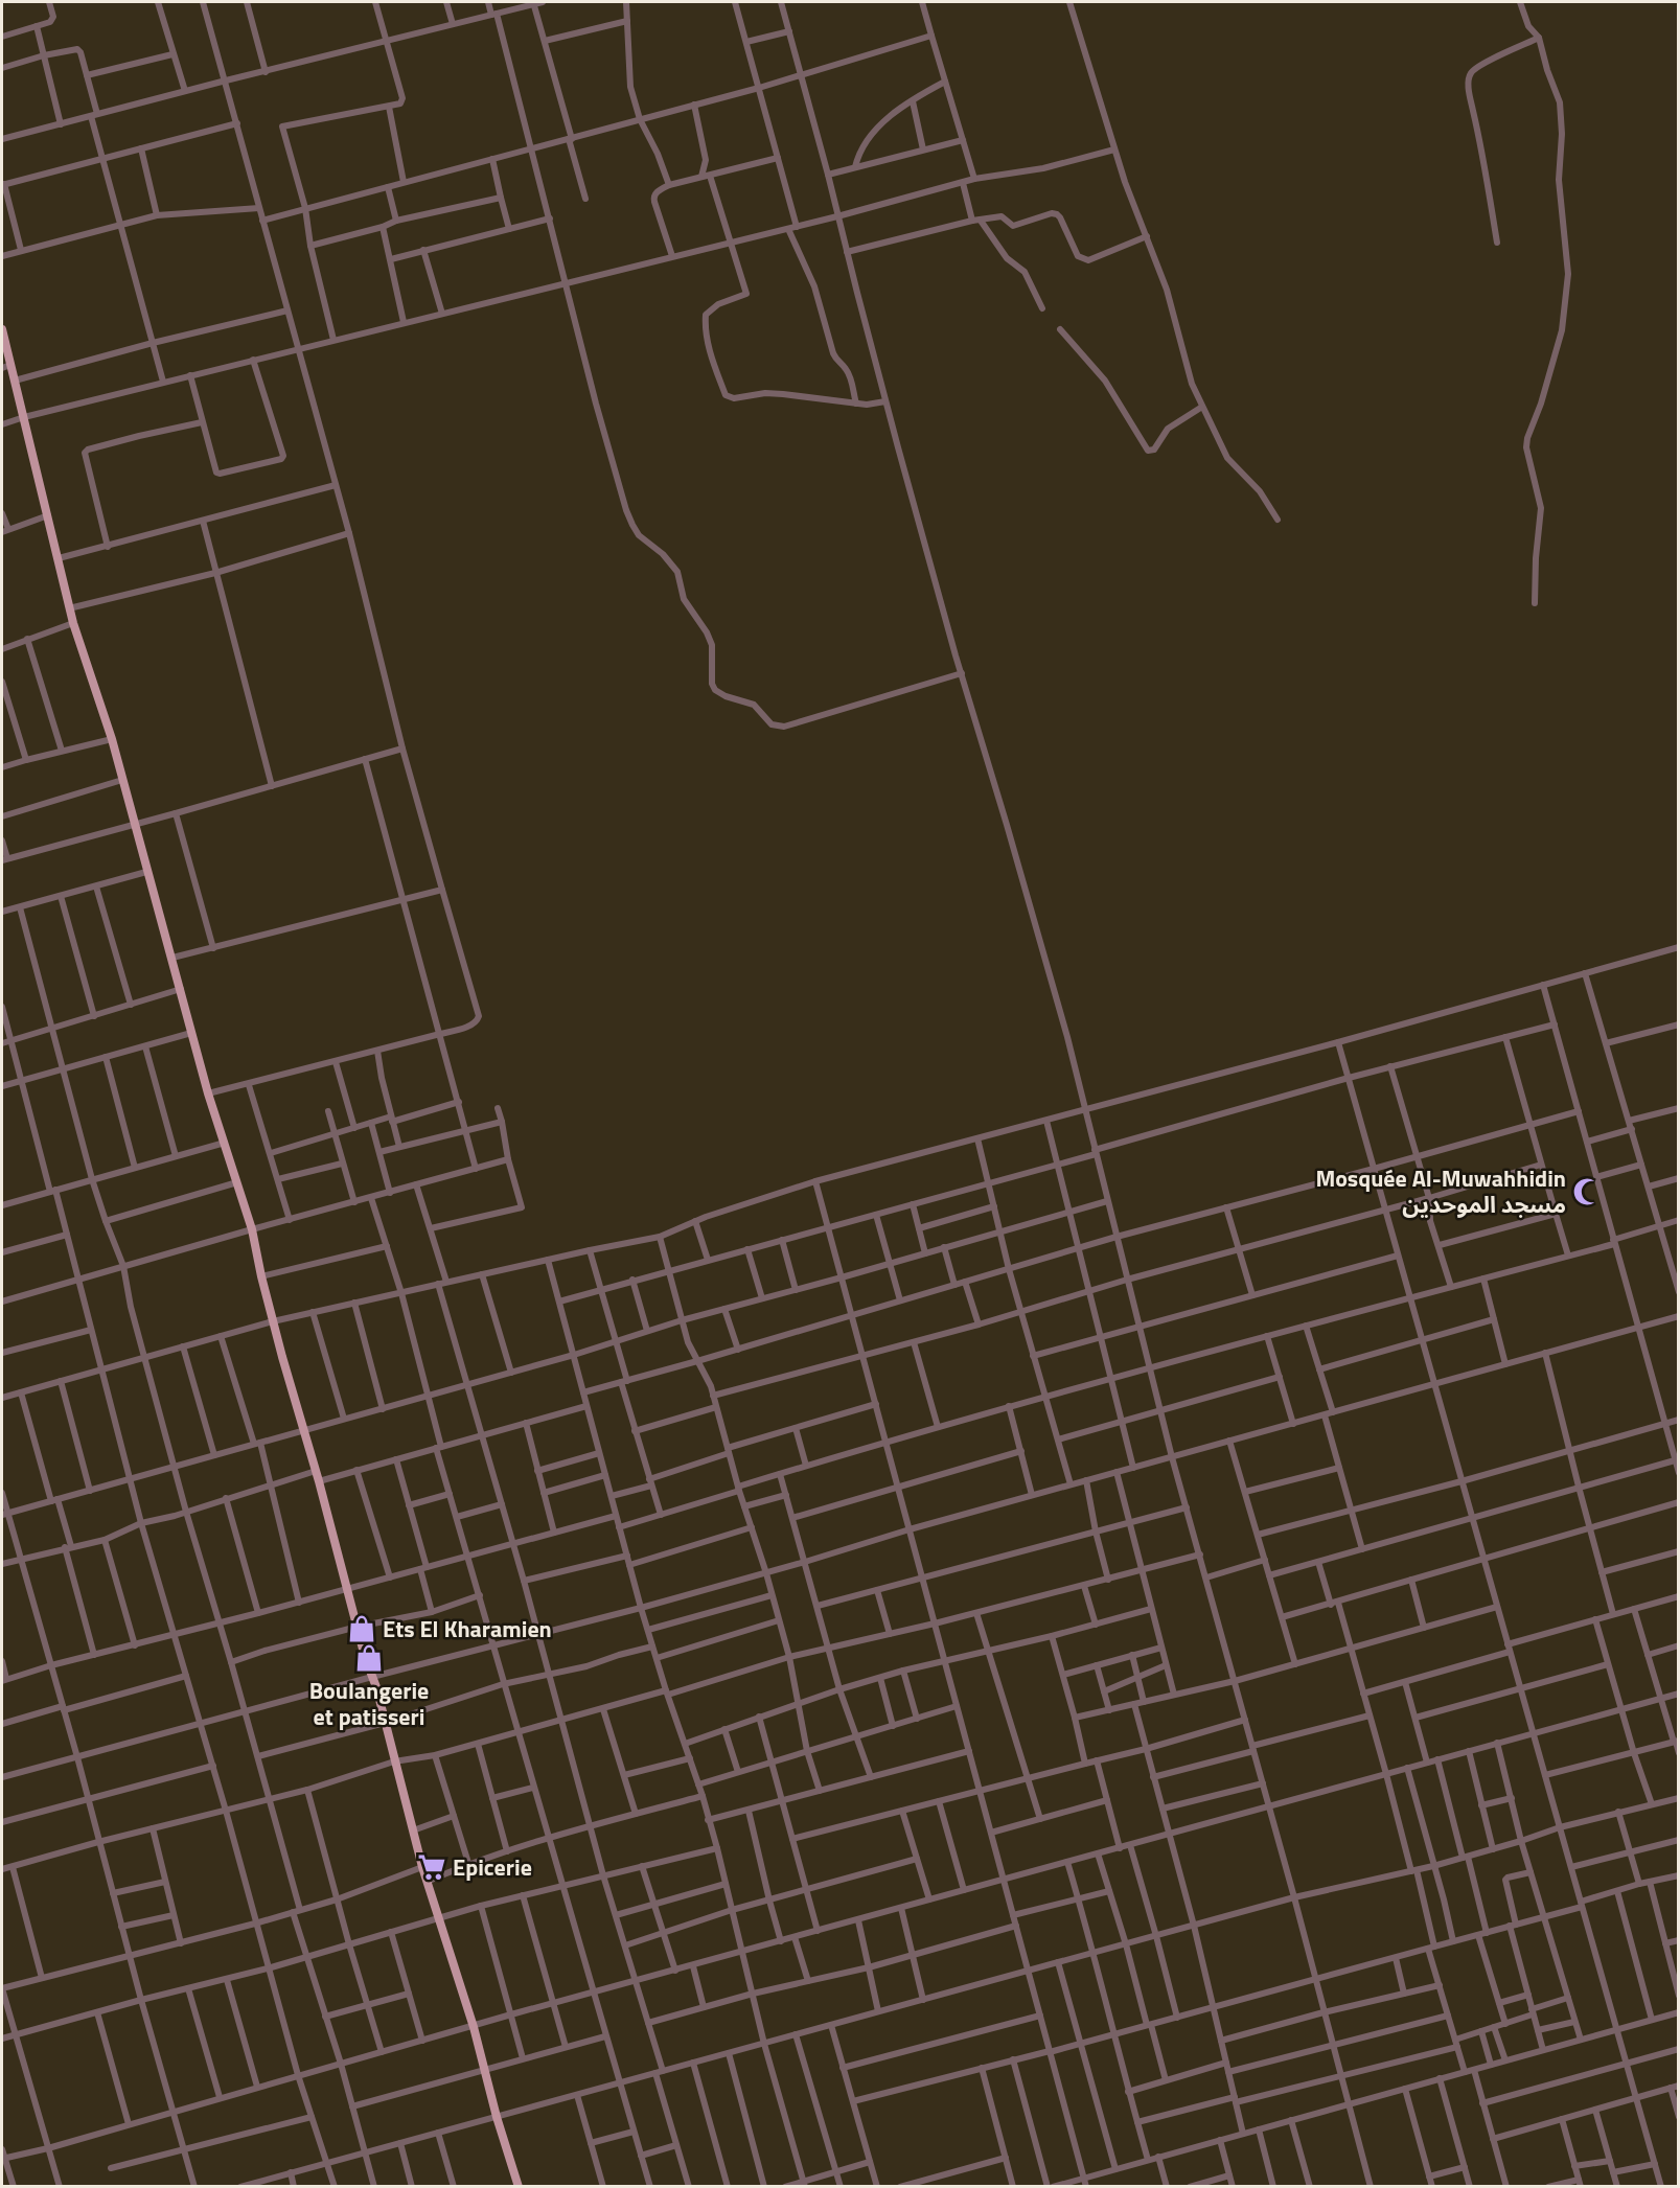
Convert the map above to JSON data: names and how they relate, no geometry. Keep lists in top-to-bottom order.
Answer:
{
  "places": {
    "mosque": ["Mosquée Al-Muwahhidin مسجد الموحدين"],
    "shop": ["Ets El Kharamien", "Boulangerie et patisseri"],
    "supermarket": ["Epicerie"]
  }
}
